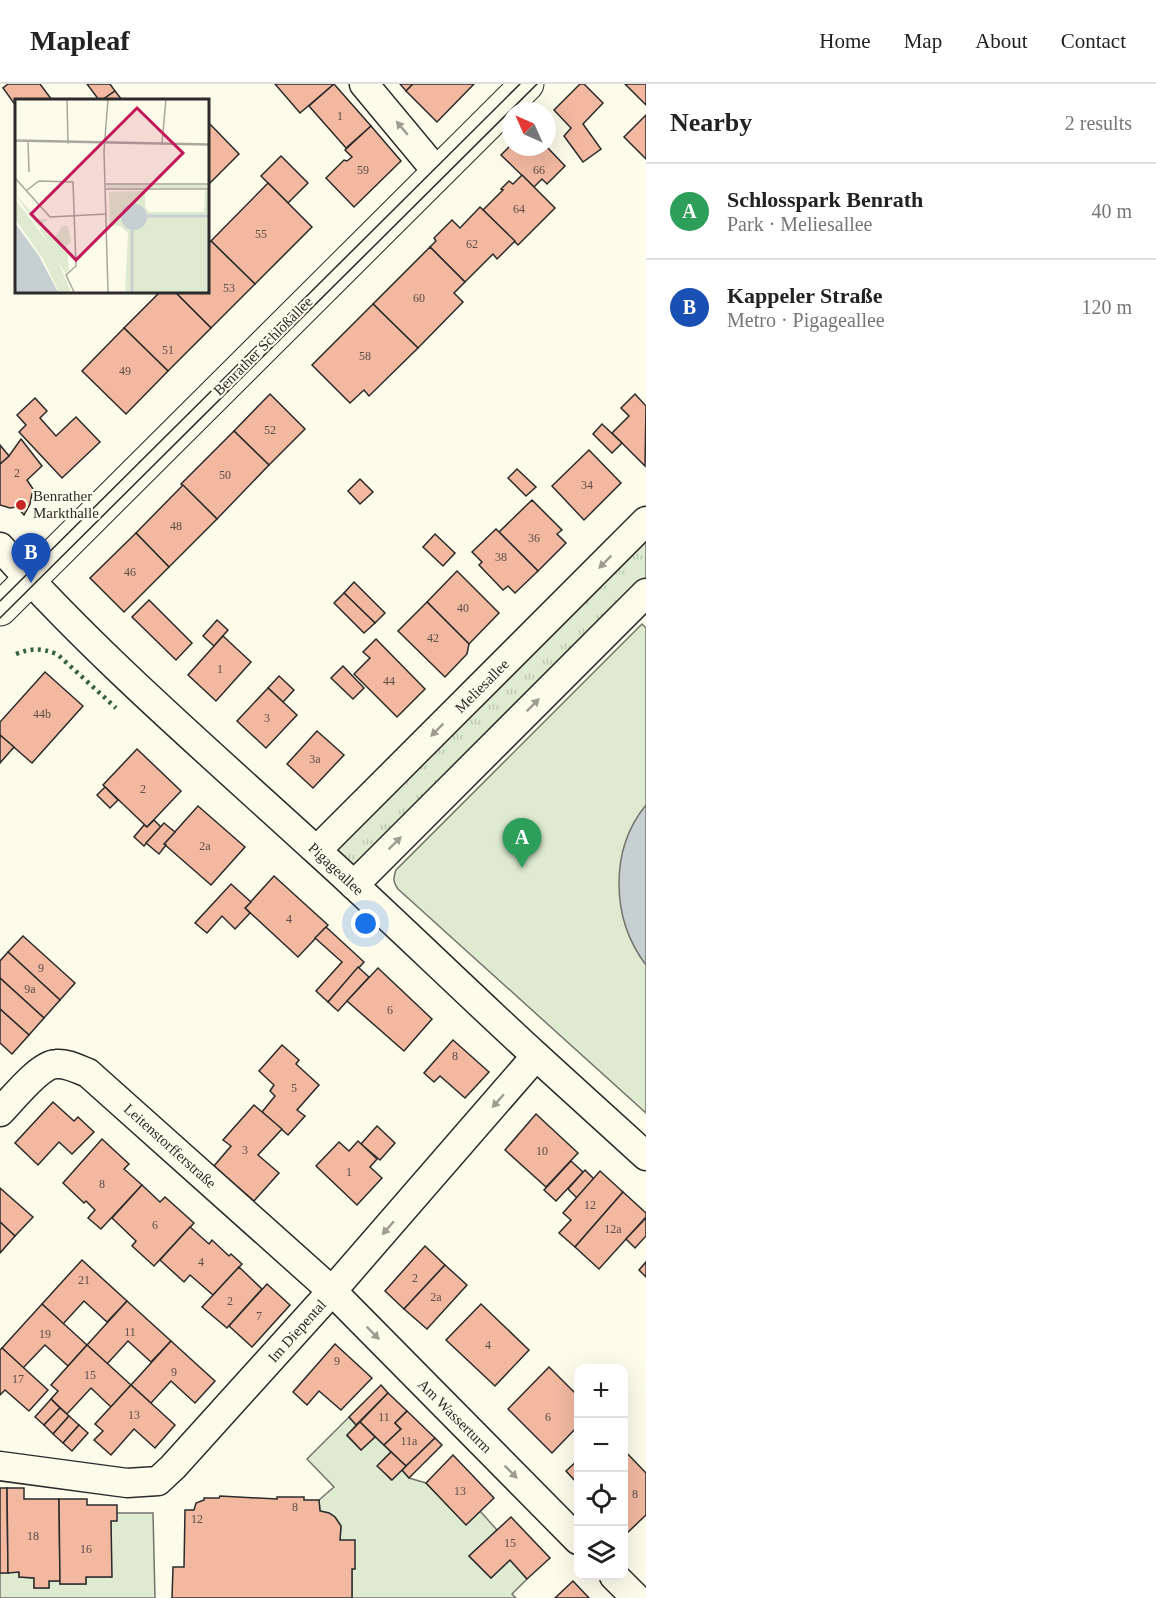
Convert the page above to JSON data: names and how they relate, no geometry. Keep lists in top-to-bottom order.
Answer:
{
  "streets": {
    "main road": ["Benrather Schloßallee"],
    "street": [
      "Meliesallee",
      "Pigageallee",
      "Leitenstorfferstraße",
      "Im Diepental",
      "Am Wasserturm"
    ]
  },
  "crossings": [
    ["Benrather Schloßallee", "Pigageallee"],
    ["Meliesallee", "Pigageallee"],
    ["Pigageallee", "Im Diepental"],
    ["Leitenstorfferstraße", "Im Diepental"],
    ["Leitenstorfferstraße", "Am Wasserturm"],
    ["Im Diepental", "Am Wasserturm"]
  ],
  "one_way": ["Im Diepental", "Am Wasserturm"],
  "places": ["Benrather Markthalle"],
  "house_numbers": [
    "1",
    "59",
    "66",
    "64",
    "55",
    "62",
    "53",
    "60",
    "51",
    "58",
    "49",
    "52",
    "2",
    "50",
    "34",
    "48",
    "36",
    "38",
    "46",
    "40",
    "42",
    "1",
    "44",
    "44b",
    "3",
    "3a",
    "2",
    "2a",
    "4",
    "9",
    "9a",
    "6",
    "8",
    "5",
    "3",
    "10",
    "1",
    "8",
    "12",
    "6",
    "12a",
    "4",
    "2",
    "21",
    "2a",
    "2",
    "7",
    "11",
    "19",
    "4",
    "9",
    "9",
    "15",
    "17",
    "13",
    "11",
    "6",
    "11a",
    "13",
    "8",
    "8",
    "12",
    "18",
    "15",
    "16"
  ],
  "north": "top left",
  "page": {
    "header": "Mapleaf",
    "nav": [
      "Home",
      "Map",
      "About",
      "Contact"
    ],
    "heading": ["Nearby", "2 results"],
    "list": [
      {
        "mark": "A",
        "name": "Schlosspark Benrath",
        "note": "Park · Meliesallee",
        "value": "40 m"
      },
      {
        "mark": "B",
        "name": "Kappeler Straße",
        "note": "Metro · Pigageallee",
        "value": "120 m"
      }
    ],
    "pins": ["B", "A"],
    "map_buttons": ["+", "−"]
  }
}
